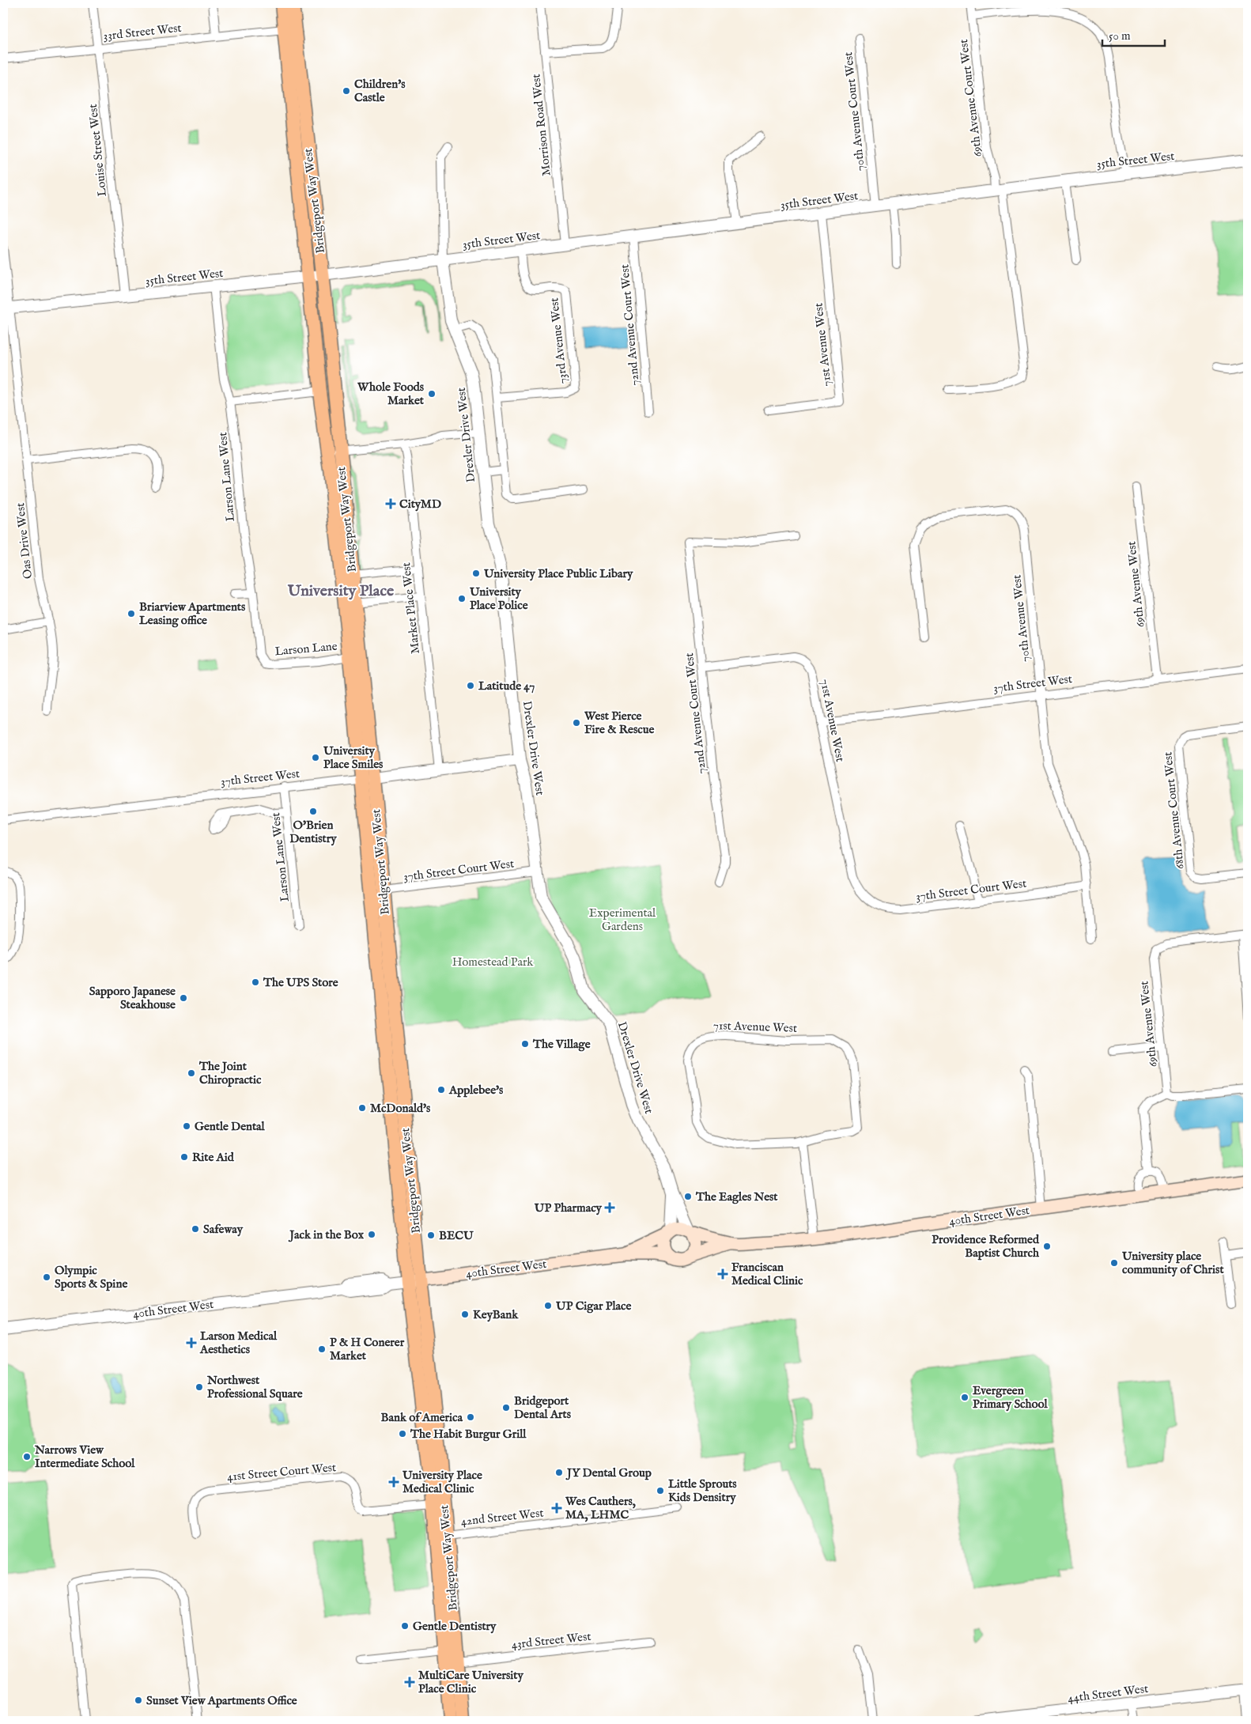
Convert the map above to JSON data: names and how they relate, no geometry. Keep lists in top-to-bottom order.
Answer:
{
  "streets": {
    "main road": ["Bridgeport Way West", "40th Street West"],
    "street": [
      "33rd Street West",
      "69th Avenue Court West",
      "70th Avenue Court West",
      "Morrison Road West",
      "Louise Street West",
      "35th Street West",
      "72nd Avenue Court West",
      "73rd Avenue West",
      "71st Avenue West",
      "Drexler Drive West",
      "Larson Lane West",
      "Oas Drive West",
      "69th Avenue West",
      "Market Place West",
      "70th Avenue West",
      "Larson Lane",
      "37th Street West",
      "68th Avenue Court West",
      "37th Street Court West",
      "41st Street Court West",
      "42nd Street West",
      "43rd Street West",
      "44th Street West"
    ]
  },
  "crossings": [
    ["33rd Street West", "Louise Street West"],
    ["33rd Street West", "Bridgeport Way West"],
    ["69th Avenue Court West", "35th Street West"],
    ["70th Avenue Court West", "35th Street West"],
    ["Morrison Road West", "35th Street West"],
    ["Louise Street West", "35th Street West"],
    ["35th Street West", "Bridgeport Way West"],
    ["35th Street West", "72nd Avenue Court West"],
    ["35th Street West", "73rd Avenue West"],
    ["35th Street West", "71st Avenue West"],
    ["35th Street West", "Drexler Drive West"],
    ["35th Street West", "Larson Lane West"],
    ["35th Street West", "Oas Drive West"],
    ["Bridgeport Way West", "Larson Lane"],
    ["Bridgeport Way West", "37th Street West"],
    ["Bridgeport Way West", "37th Street Court West"],
    ["Bridgeport Way West", "40th Street West"],
    ["Bridgeport Way West", "41st Street Court West"],
    ["Bridgeport Way West", "42nd Street West"],
    ["Bridgeport Way West", "43rd Street West"],
    ["72nd Avenue Court West", "71st Avenue West"],
    ["71st Avenue West", "37th Street West"],
    ["71st Avenue West", "37th Street Court West"],
    ["Drexler Drive West", "37th Street West"],
    ["Drexler Drive West", "37th Street Court West"],
    ["Drexler Drive West", "40th Street West"],
    ["Larson Lane West", "Larson Lane"],
    ["Larson Lane West", "37th Street West"],
    ["69th Avenue West", "37th Street West"],
    ["Market Place West", "37th Street West"],
    ["70th Avenue West", "37th Street West"],
    ["70th Avenue West", "37th Street Court West"]
  ],
  "districts": ["University Place"],
  "parks": ["Experimental Gardens", "Homestead Park"],
  "places": {
    "other": [
      "Children's Castle",
      "Whole Foods Market",
      "University Place Public Libary",
      "University Place Police",
      "Briarview Apartments Leasing office",
      "Latitude 47",
      "West Pierce Fire & Rescue",
      "University Place Smiles",
      "O'Brien Dentistry",
      "The UPS Store",
      "Sapporo Japanese Steakhouse",
      "The Village",
      "The Joint Chiropractic",
      "Applebee's",
      "McDonald's",
      "Gentle Dental",
      "Rite Aid",
      "The Eagles Nest",
      "Safeway",
      "Jack in the Box",
      "BECU",
      "Providence Reformed Baptist Church",
      "University place community of Christ",
      "Olympic Sports & Spine",
      "UP Cigar Place",
      "KeyBank",
      "P & H Conerer Market",
      "Northwest Professional Square",
      "Evergreen Primary School",
      "Bridgeport Dental Arts",
      "Bank of America",
      "The Habit Burgur Grill",
      "Narrows View Intermediate School",
      "JY Dental Group",
      "Little Sprouts Kids Densitry",
      "Gentle Dentistry",
      "Sunset View Apartments Office"
    ],
    "health": [
      "CityMD",
      "UP Pharmacy",
      "Franciscan Medical Clinic",
      "Larson Medical Aesthetics",
      "University Place Medical Clinic",
      "Wes Cauthers, MA, LHMC",
      "MultiCare University Place Clinic"
    ]
  },
  "scale_bar": "50 m"
}
